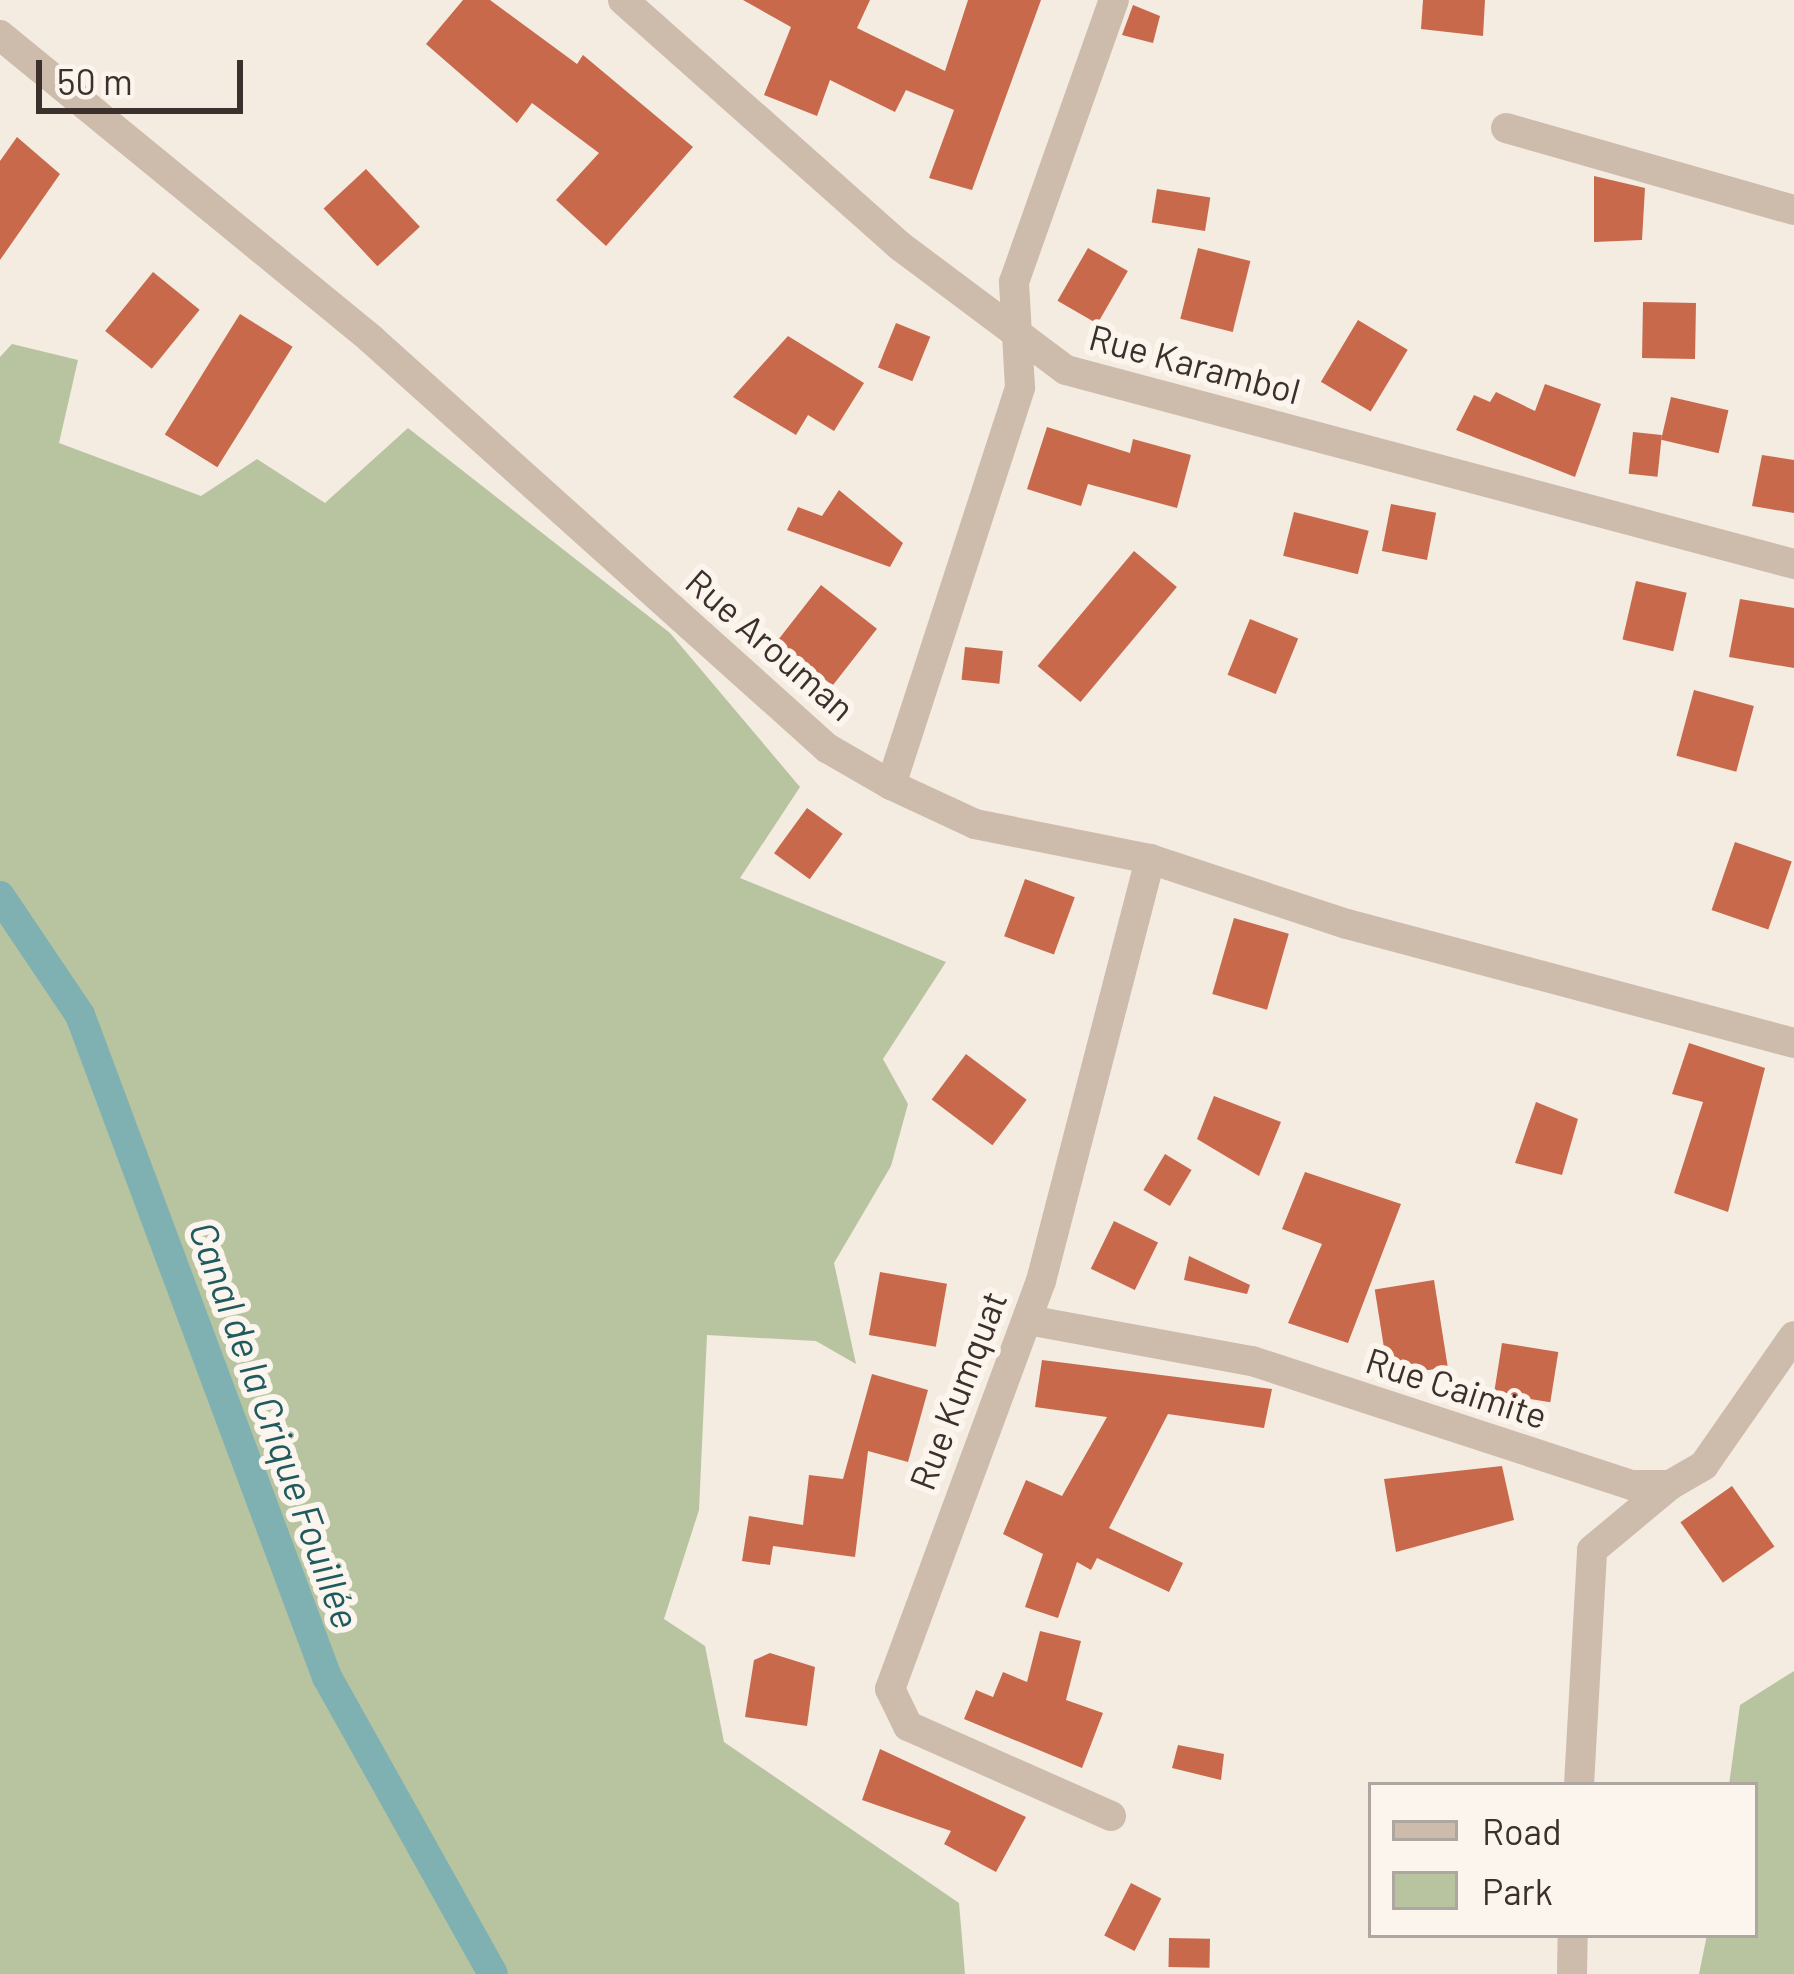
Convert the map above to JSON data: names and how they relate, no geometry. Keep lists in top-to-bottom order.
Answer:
{
  "streets": {
    "street": [
      "Rue Karambol",
      "Rue Arouman",
      "Rue Caimite",
      "Rue Kumquat"
    ]
  },
  "crossings": [
    ["Rue Arouman", "Rue Kumquat"],
    ["Rue Caimite", "Rue Kumquat"]
  ],
  "water": ["Canal de la Crique Fouillée"],
  "legend": ["Road", "Park"],
  "scale_bar": "50 m"
}
